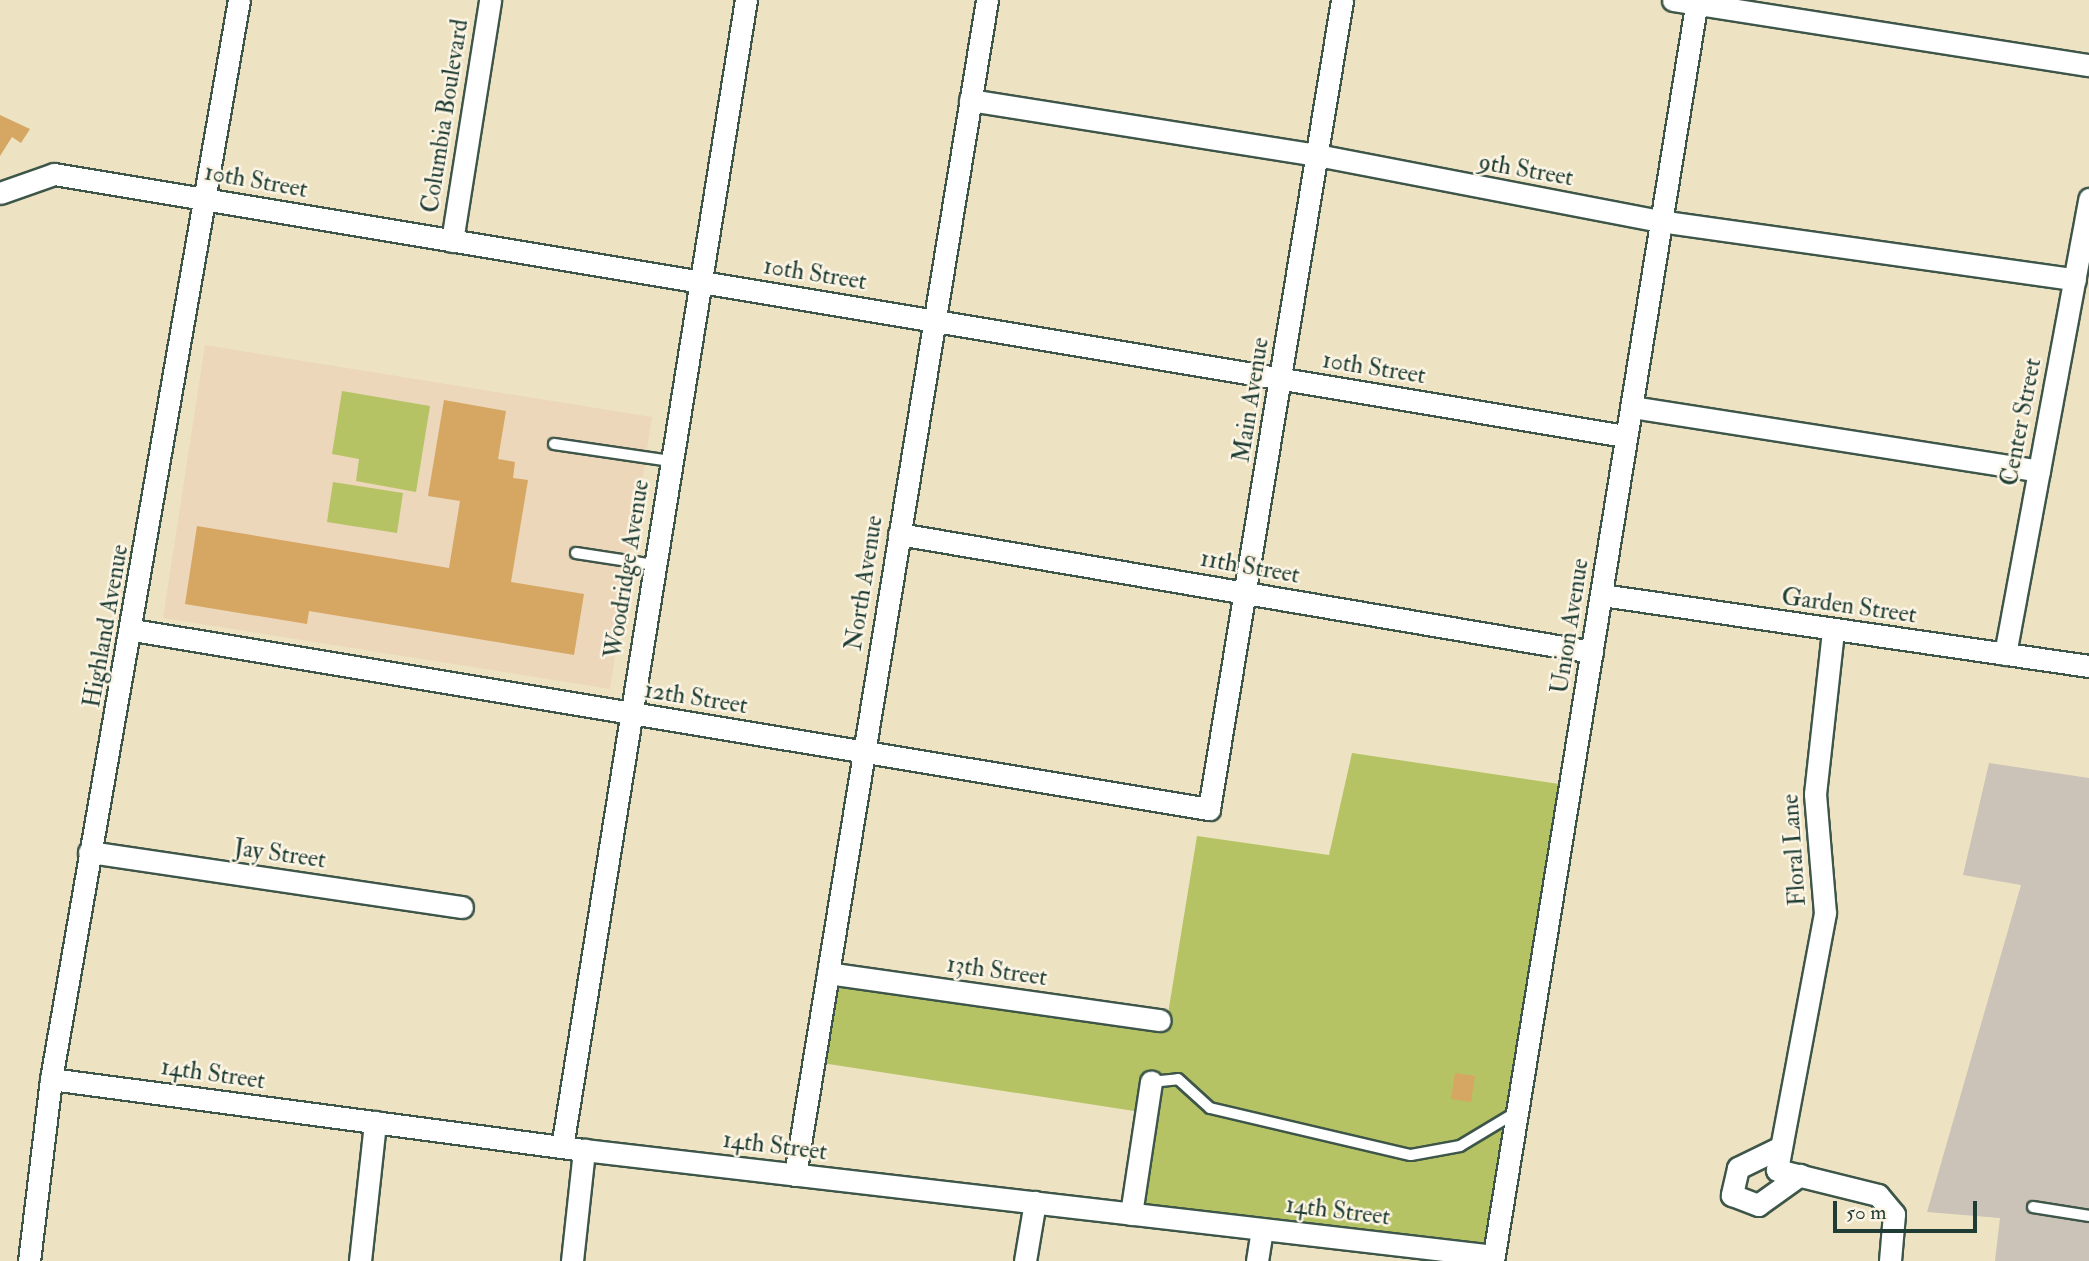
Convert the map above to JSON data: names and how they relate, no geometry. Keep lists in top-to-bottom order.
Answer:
{
  "streets": {
    "street": [
      "Columbia Boulevard",
      "9th Street",
      "10th Street",
      "Main Avenue",
      "Center Street",
      "11th Street",
      "Woodridge Avenue",
      "North Avenue",
      "Garden Street",
      "Highland Avenue",
      "Union Avenue",
      "12th Street",
      "Floral Lane",
      "Jay Street",
      "13th Street",
      "14th Street"
    ]
  },
  "crossings": [
    ["Columbia Boulevard", "10th Street"],
    ["9th Street", "Main Avenue"],
    ["9th Street", "Center Street"],
    ["9th Street", "North Avenue"],
    ["9th Street", "Union Avenue"],
    ["10th Street", "Main Avenue"],
    ["10th Street", "Woodridge Avenue"],
    ["10th Street", "North Avenue"],
    ["10th Street", "Highland Avenue"],
    ["10th Street", "Union Avenue"],
    ["Main Avenue", "11th Street"],
    ["Main Avenue", "12th Street"],
    ["Center Street", "Garden Street"],
    ["11th Street", "North Avenue"],
    ["11th Street", "Union Avenue"],
    ["Woodridge Avenue", "12th Street"],
    ["Woodridge Avenue", "14th Street"],
    ["North Avenue", "12th Street"],
    ["North Avenue", "13th Street"],
    ["North Avenue", "14th Street"],
    ["Garden Street", "Union Avenue"],
    ["Garden Street", "Floral Lane"],
    ["Highland Avenue", "12th Street"],
    ["Highland Avenue", "Jay Street"],
    ["Highland Avenue", "14th Street"],
    ["Union Avenue", "14th Street"]
  ],
  "scale_bar": "50 m"
}
